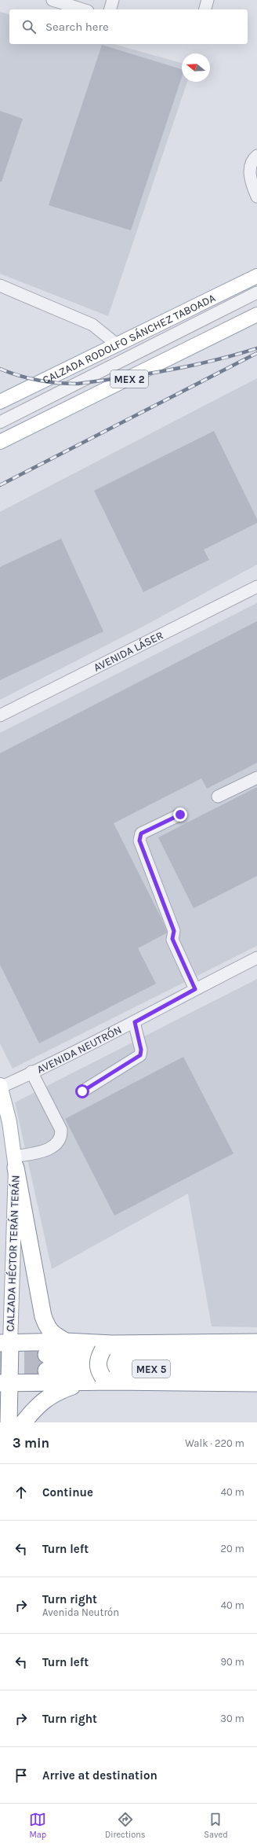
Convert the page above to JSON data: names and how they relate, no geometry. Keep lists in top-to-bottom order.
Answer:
{
  "streets": {
    "highway": ["CALZADA HÉCTOR TERÁN TERÁN", "MEX 5"],
    "main road": ["CALZADA RODOLFO SÁNCHEZ TABOADA", "MEX 2"],
    "street": ["AVENIDA LÁSER", "AVENIDA NEUTRÓN"]
  },
  "crossings": [
    ["AVENIDA NEUTRÓN", "CALZADA HÉCTOR TERÁN TERÁN"]
  ],
  "north": "left",
  "page": {
    "search": "Search here",
    "heading": ["3 min", "Walk · 220 m"],
    "list": [
      ["Continue", "40 m"],
      ["Turn left", "20 m"],
      ["Turn right", "Avenida Neutrón", "40 m"],
      ["Turn left", "90 m"],
      ["Turn right", "30 m"],
      "Arrive at destination"
    ],
    "nav": ["Map", "Directions", "Saved"]
  }
}
